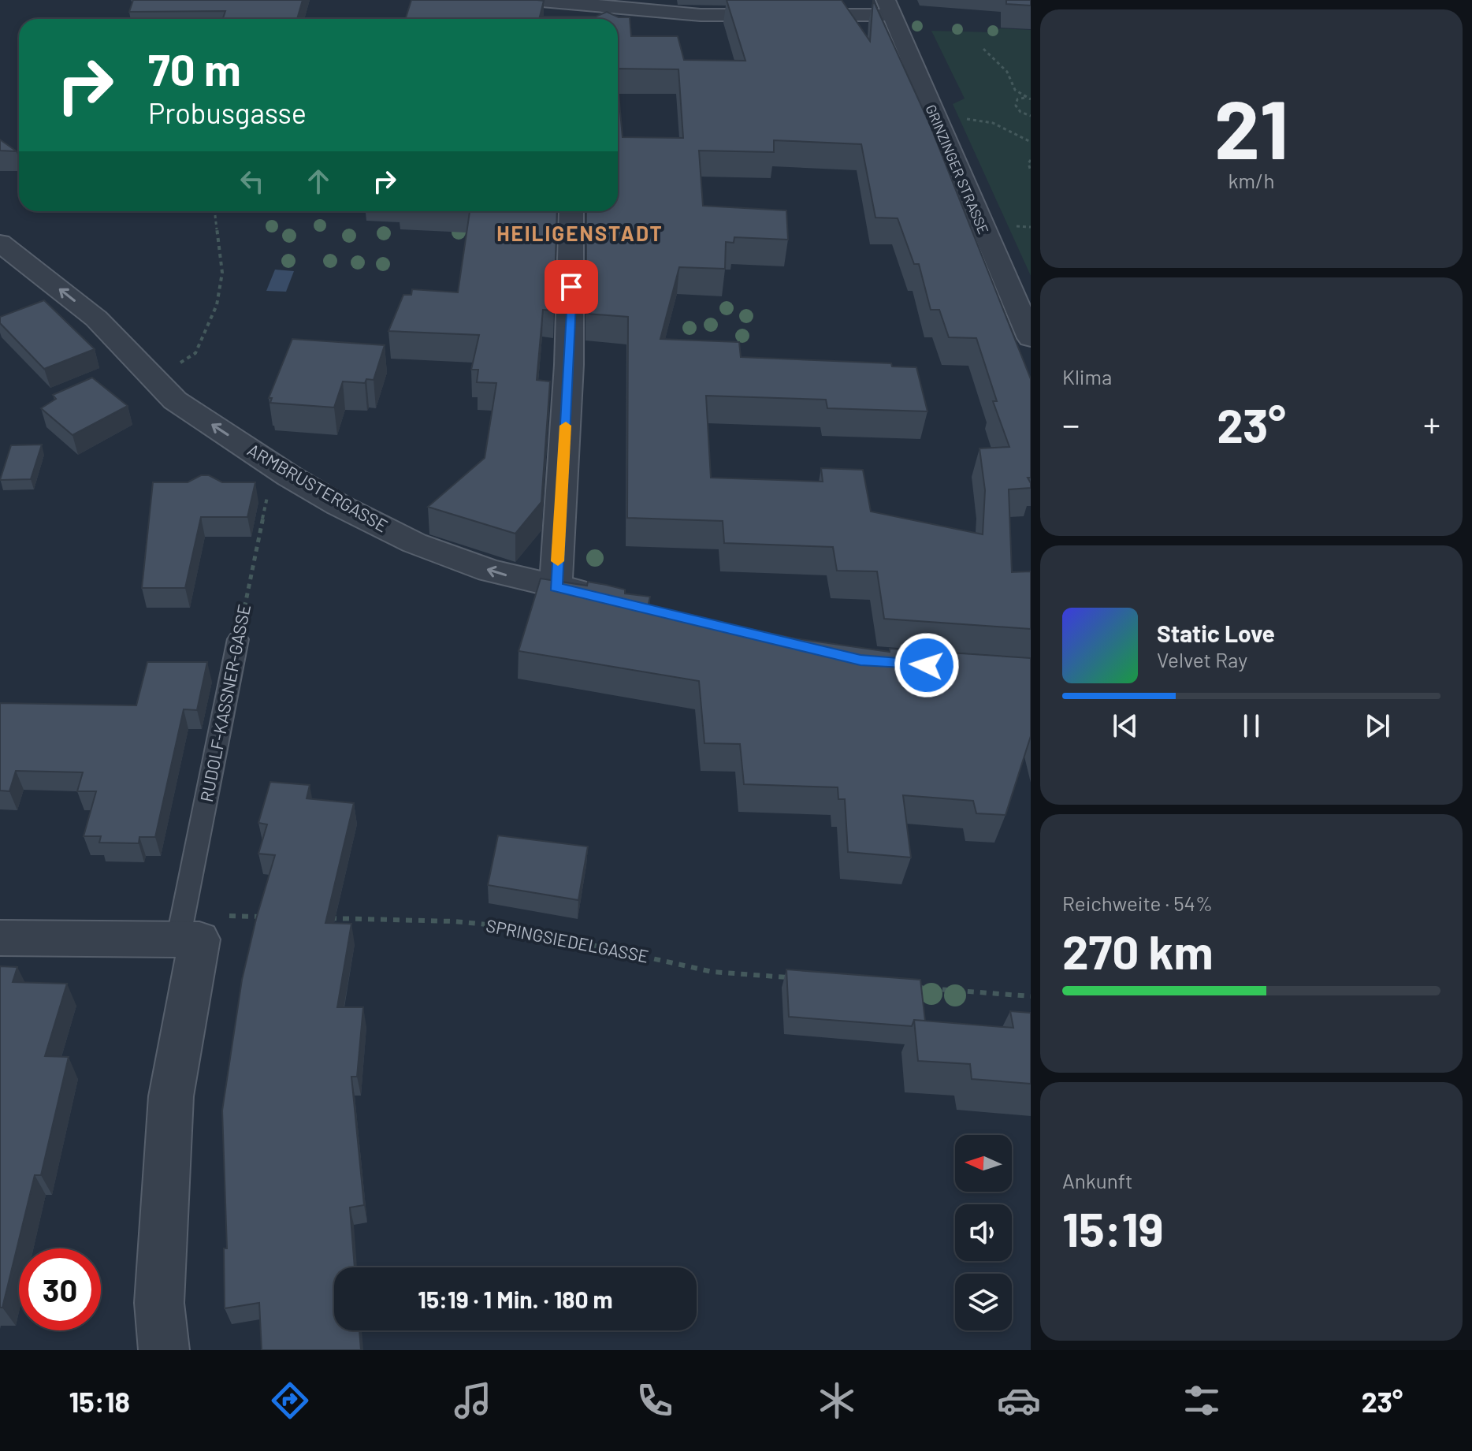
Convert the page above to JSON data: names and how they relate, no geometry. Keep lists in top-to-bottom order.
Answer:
{
  "streets": {
    "street": ["GRINZINGER STRASSE", "ARMBRUSTERGASSE", "RUDOLF-KASSNER-GASSE"],
    "path": ["SPRINGSIEDELGASSE"]
  },
  "crossings": [
    ["ARMBRUSTERGASSE", "RUDOLF-KASSNER-GASSE"]
  ],
  "one_way": ["ARMBRUSTERGASSE"],
  "districts": ["HEILIGENSTADT"],
  "north": "left",
  "page": {
    "tile": [
      ["21", "km/h"],
      "Klima",
      ["Reichweite · 54%", "270 km"],
      ["Ankunft", "15:19"]
    ],
    "turn": ["70 m", "Probusgasse"],
    "heat": ["−", "23°", "+"],
    "song": ["Static Love", "Velvet Ray"],
    "limit": "30",
    "trip": "15:19 · 1 Min. · 180 m",
    "tabs": ["15:18", "23°"]
  }
}
